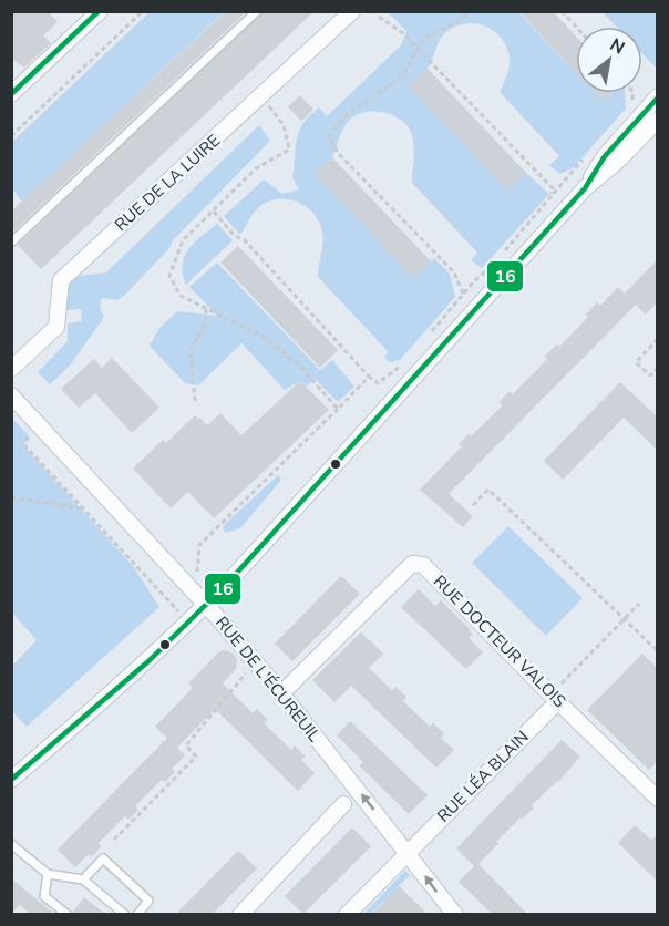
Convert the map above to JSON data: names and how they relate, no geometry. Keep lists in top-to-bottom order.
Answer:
{
  "streets": {
    "street": [
      "RUE DE LA LUIRE",
      "RUE DOCTEUR VALOIS",
      "RUE DE L'ÉCUREUIL",
      "RUE LÉA BLAIN"
    ]
  },
  "crossings": [
    ["RUE DOCTEUR VALOIS", "RUE DE L'ÉCUREUIL"],
    ["RUE DOCTEUR VALOIS", "RUE LÉA BLAIN"],
    ["RUE DE L'ÉCUREUIL", "RUE LÉA BLAIN"]
  ],
  "one_way": ["RUE DE L'ÉCUREUIL"],
  "lines": ["transit line 16"],
  "north": "top right"
}
